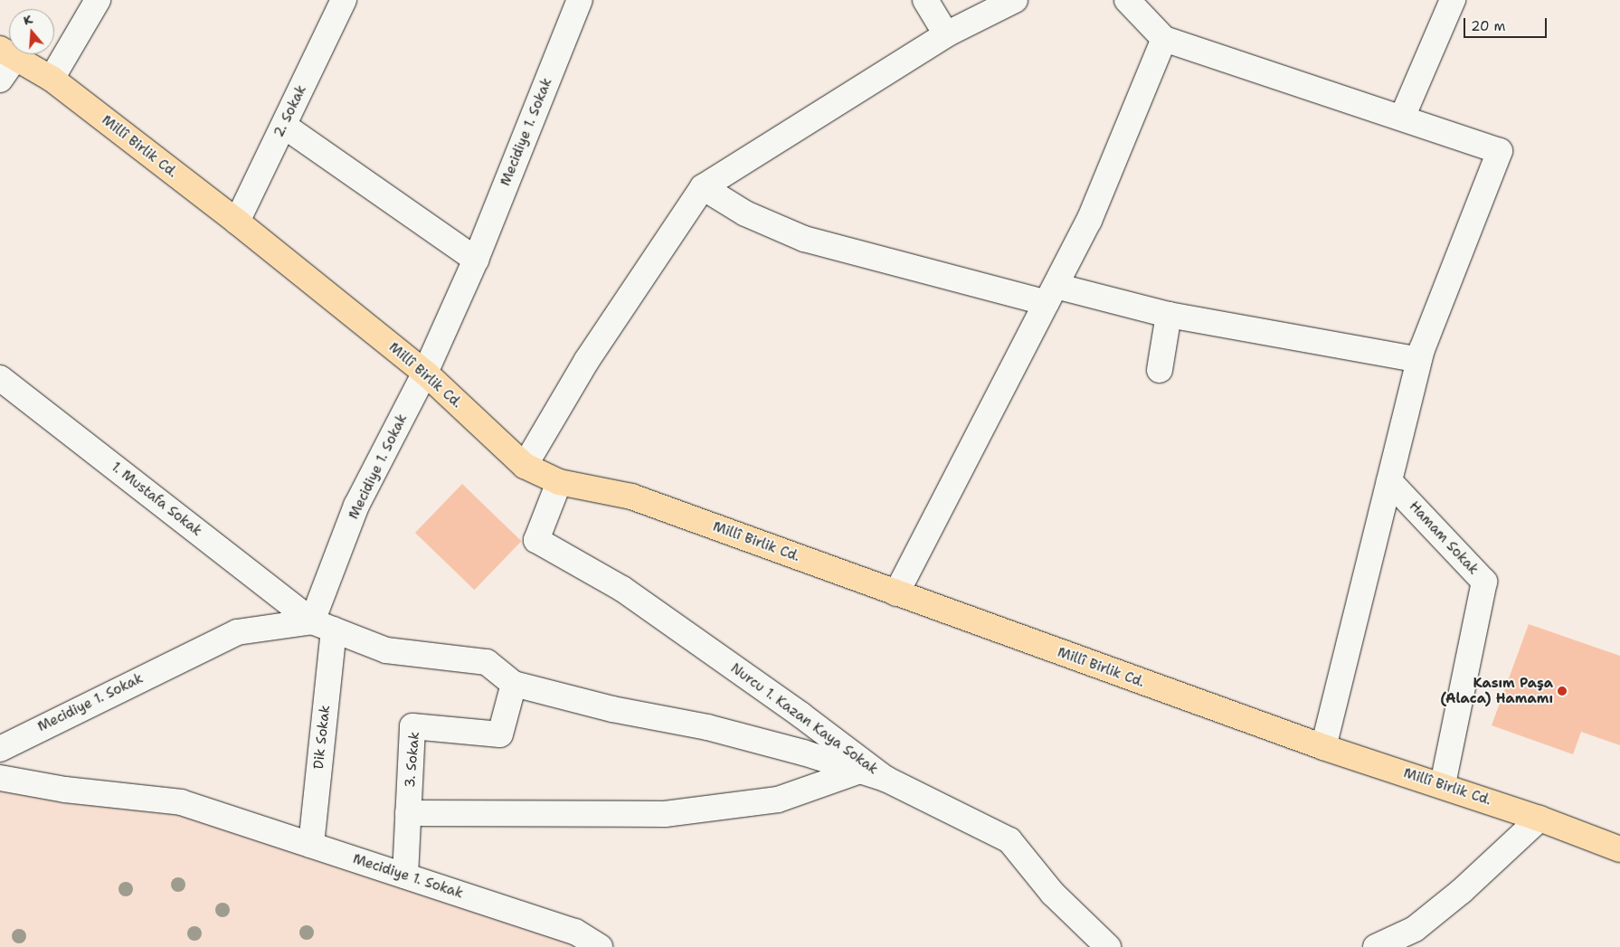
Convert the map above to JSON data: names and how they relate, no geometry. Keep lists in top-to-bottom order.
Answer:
{
  "streets": {
    "main road": ["Millî Birlik Cd."],
    "street": [
      "2. Sokak",
      "Mecidiye 1. Sokak",
      "1. Mustafa Sokak",
      "Hamam Sokak",
      "Nurcu 1. Kazan Kaya Sokak",
      "Dik Sokak",
      "3. Sokak"
    ]
  },
  "crossings": [
    ["2. Sokak", "Millî Birlik Cd."],
    ["Mecidiye 1. Sokak", "Millî Birlik Cd."],
    ["Mecidiye 1. Sokak", "1. Mustafa Sokak"],
    ["Mecidiye 1. Sokak", "Dik Sokak"],
    ["Mecidiye 1. Sokak", "3. Sokak"],
    ["Millî Birlik Cd.", "Hamam Sokak"],
    ["Millî Birlik Cd.", "Nurcu 1. Kazan Kaya Sokak"],
    ["1. Mustafa Sokak", "Dik Sokak"]
  ],
  "places": ["Kasım Paşa (Alaca) Hamamı"],
  "scale_bar": "20 m",
  "north": "top"
}
